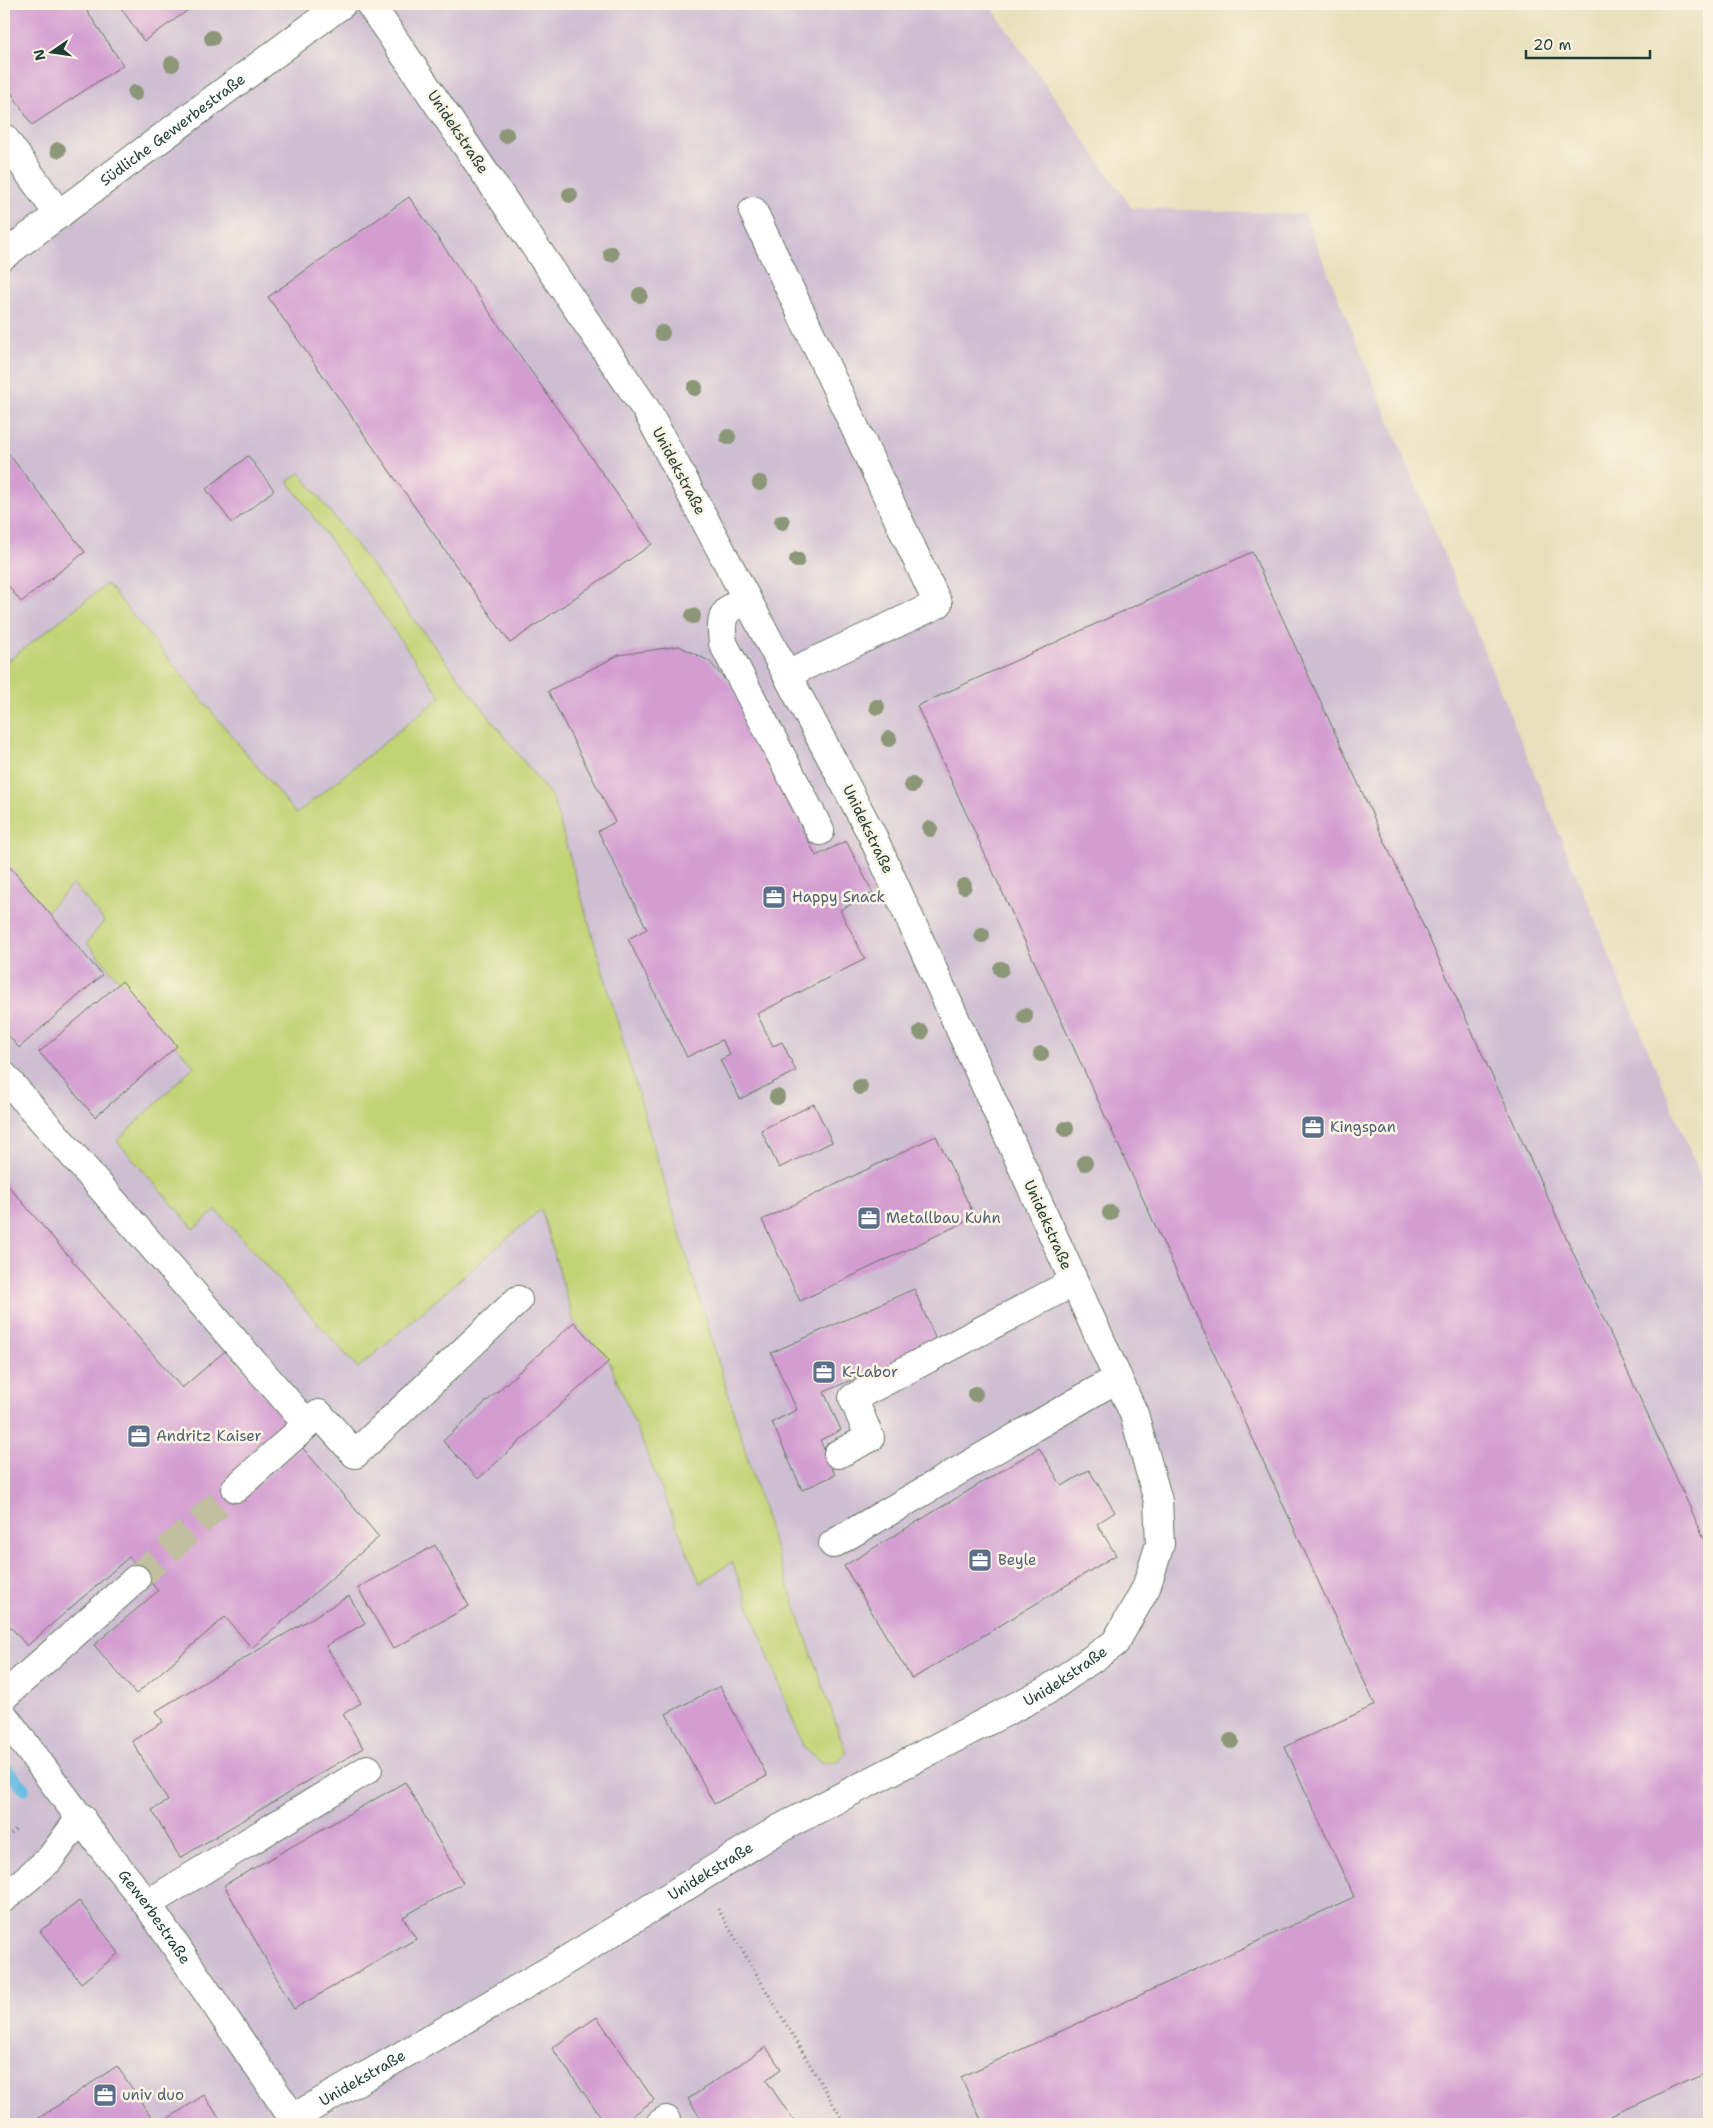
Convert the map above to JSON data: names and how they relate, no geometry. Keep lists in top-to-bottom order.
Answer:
{
  "streets": {
    "street": ["Südliche Gewerbestraße", "Unidekstraße", "Gewerbestraße"]
  },
  "crossings": [
    ["Unidekstraße", "Gewerbestraße"]
  ],
  "places": {
    "office": [
      "Happy Snack",
      "Kingspan",
      "Metallbau Kuhn",
      "K-Labor",
      "Andritz Kaiser",
      "Beyle",
      "univ duo"
    ]
  },
  "scale_bar": "20 m",
  "north": "left"
}
